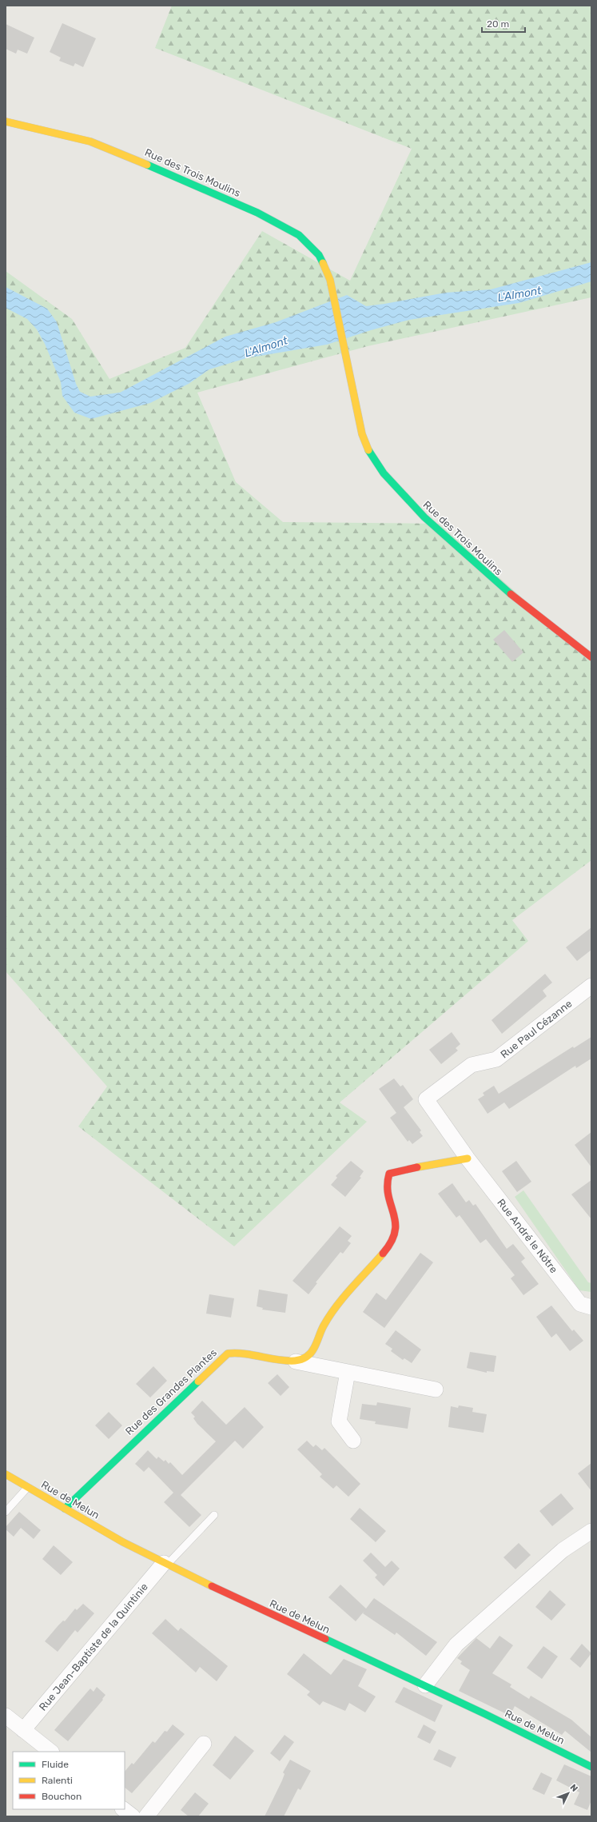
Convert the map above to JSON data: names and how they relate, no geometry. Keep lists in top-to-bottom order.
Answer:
{
  "streets": {
    "street": [
      "Rue des Trois Moulins",
      "Rue Paul Cézanne",
      "Rue André le Nôtre",
      "Rue des Grandes Plantes",
      "Rue de Melun",
      "Rue Jean-Baptiste de la Quintinie"
    ]
  },
  "crossings": [
    ["Rue Paul Cézanne", "Rue André le Nôtre"],
    ["Rue des Grandes Plantes", "Rue de Melun"],
    ["Rue de Melun", "Rue Jean-Baptiste de la Quintinie"]
  ],
  "water": ["L'Almont"],
  "legend": ["Fluide", "Ralenti", "Bouchon"],
  "scale_bar": "20 m",
  "north": "top right"
}
